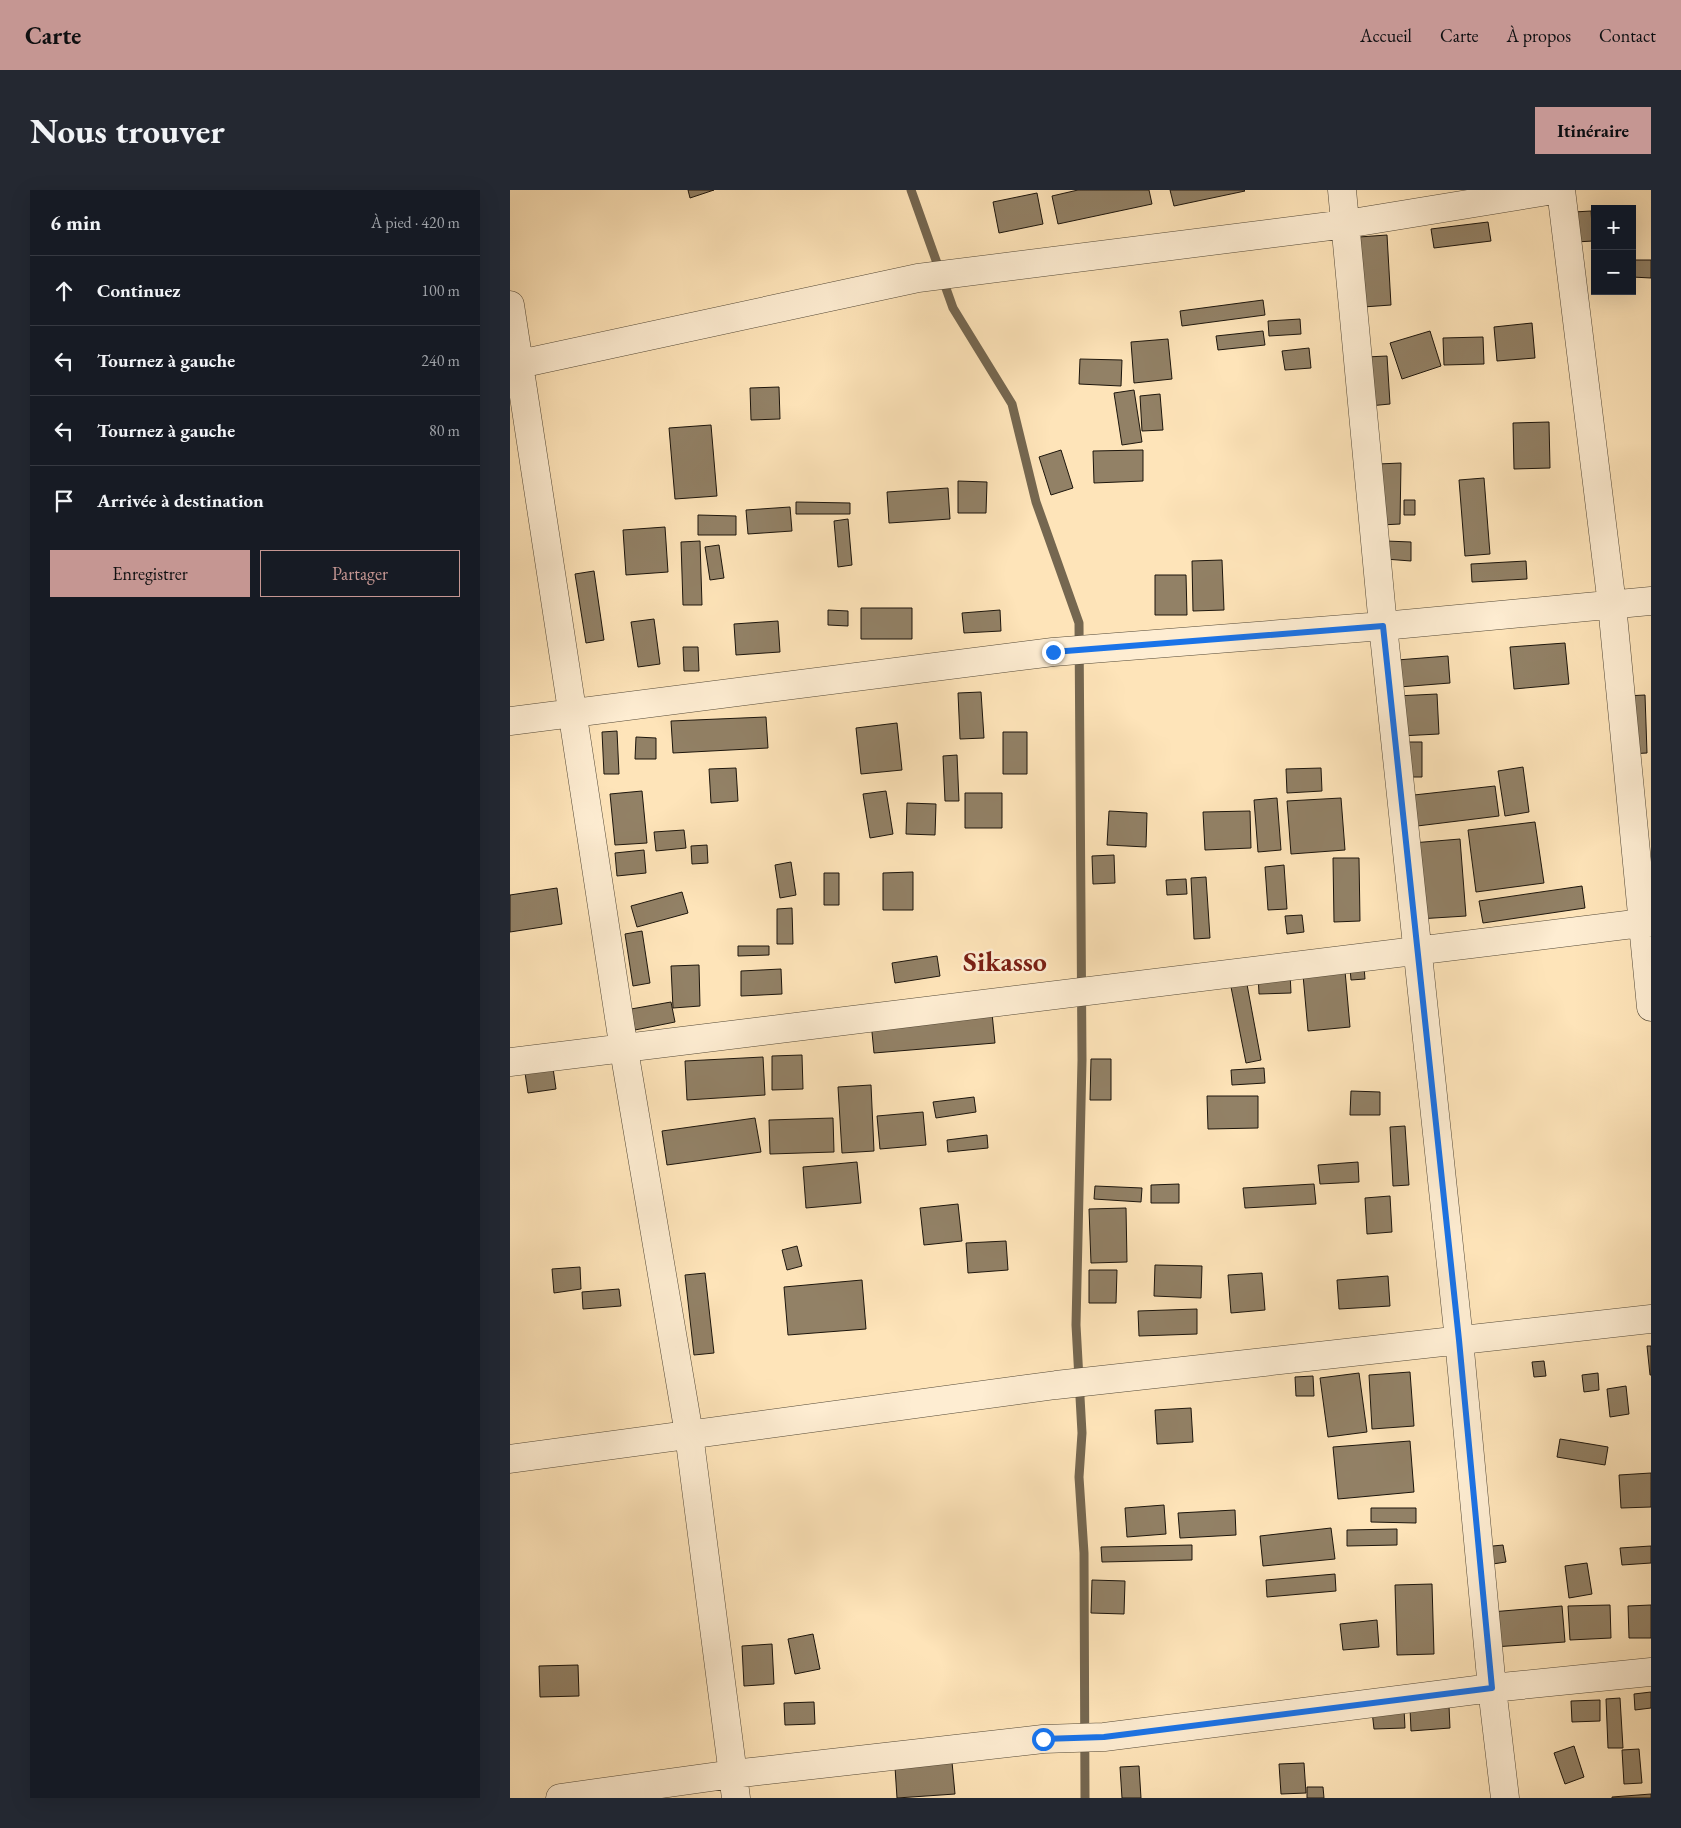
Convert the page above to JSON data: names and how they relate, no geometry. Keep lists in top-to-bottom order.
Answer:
{
  "districts": ["Sikasso"],
  "page": {
    "header": "Carte",
    "nav": [
      "Accueil",
      "Carte",
      "À propos",
      "Contact"
    ],
    "buttons": [
      "Itinéraire",
      ["Enregistrer", "Partager"]
    ],
    "title": "Nous trouver",
    "heading": ["6 min", "À pied · 420 m"],
    "map_buttons": ["+", "−"],
    "list": [
      ["Continuez", "100 m"],
      ["Tournez à gauche", "240 m"],
      ["Tournez à gauche", "80 m"],
      "Arrivée à destination"
    ]
  }
}
